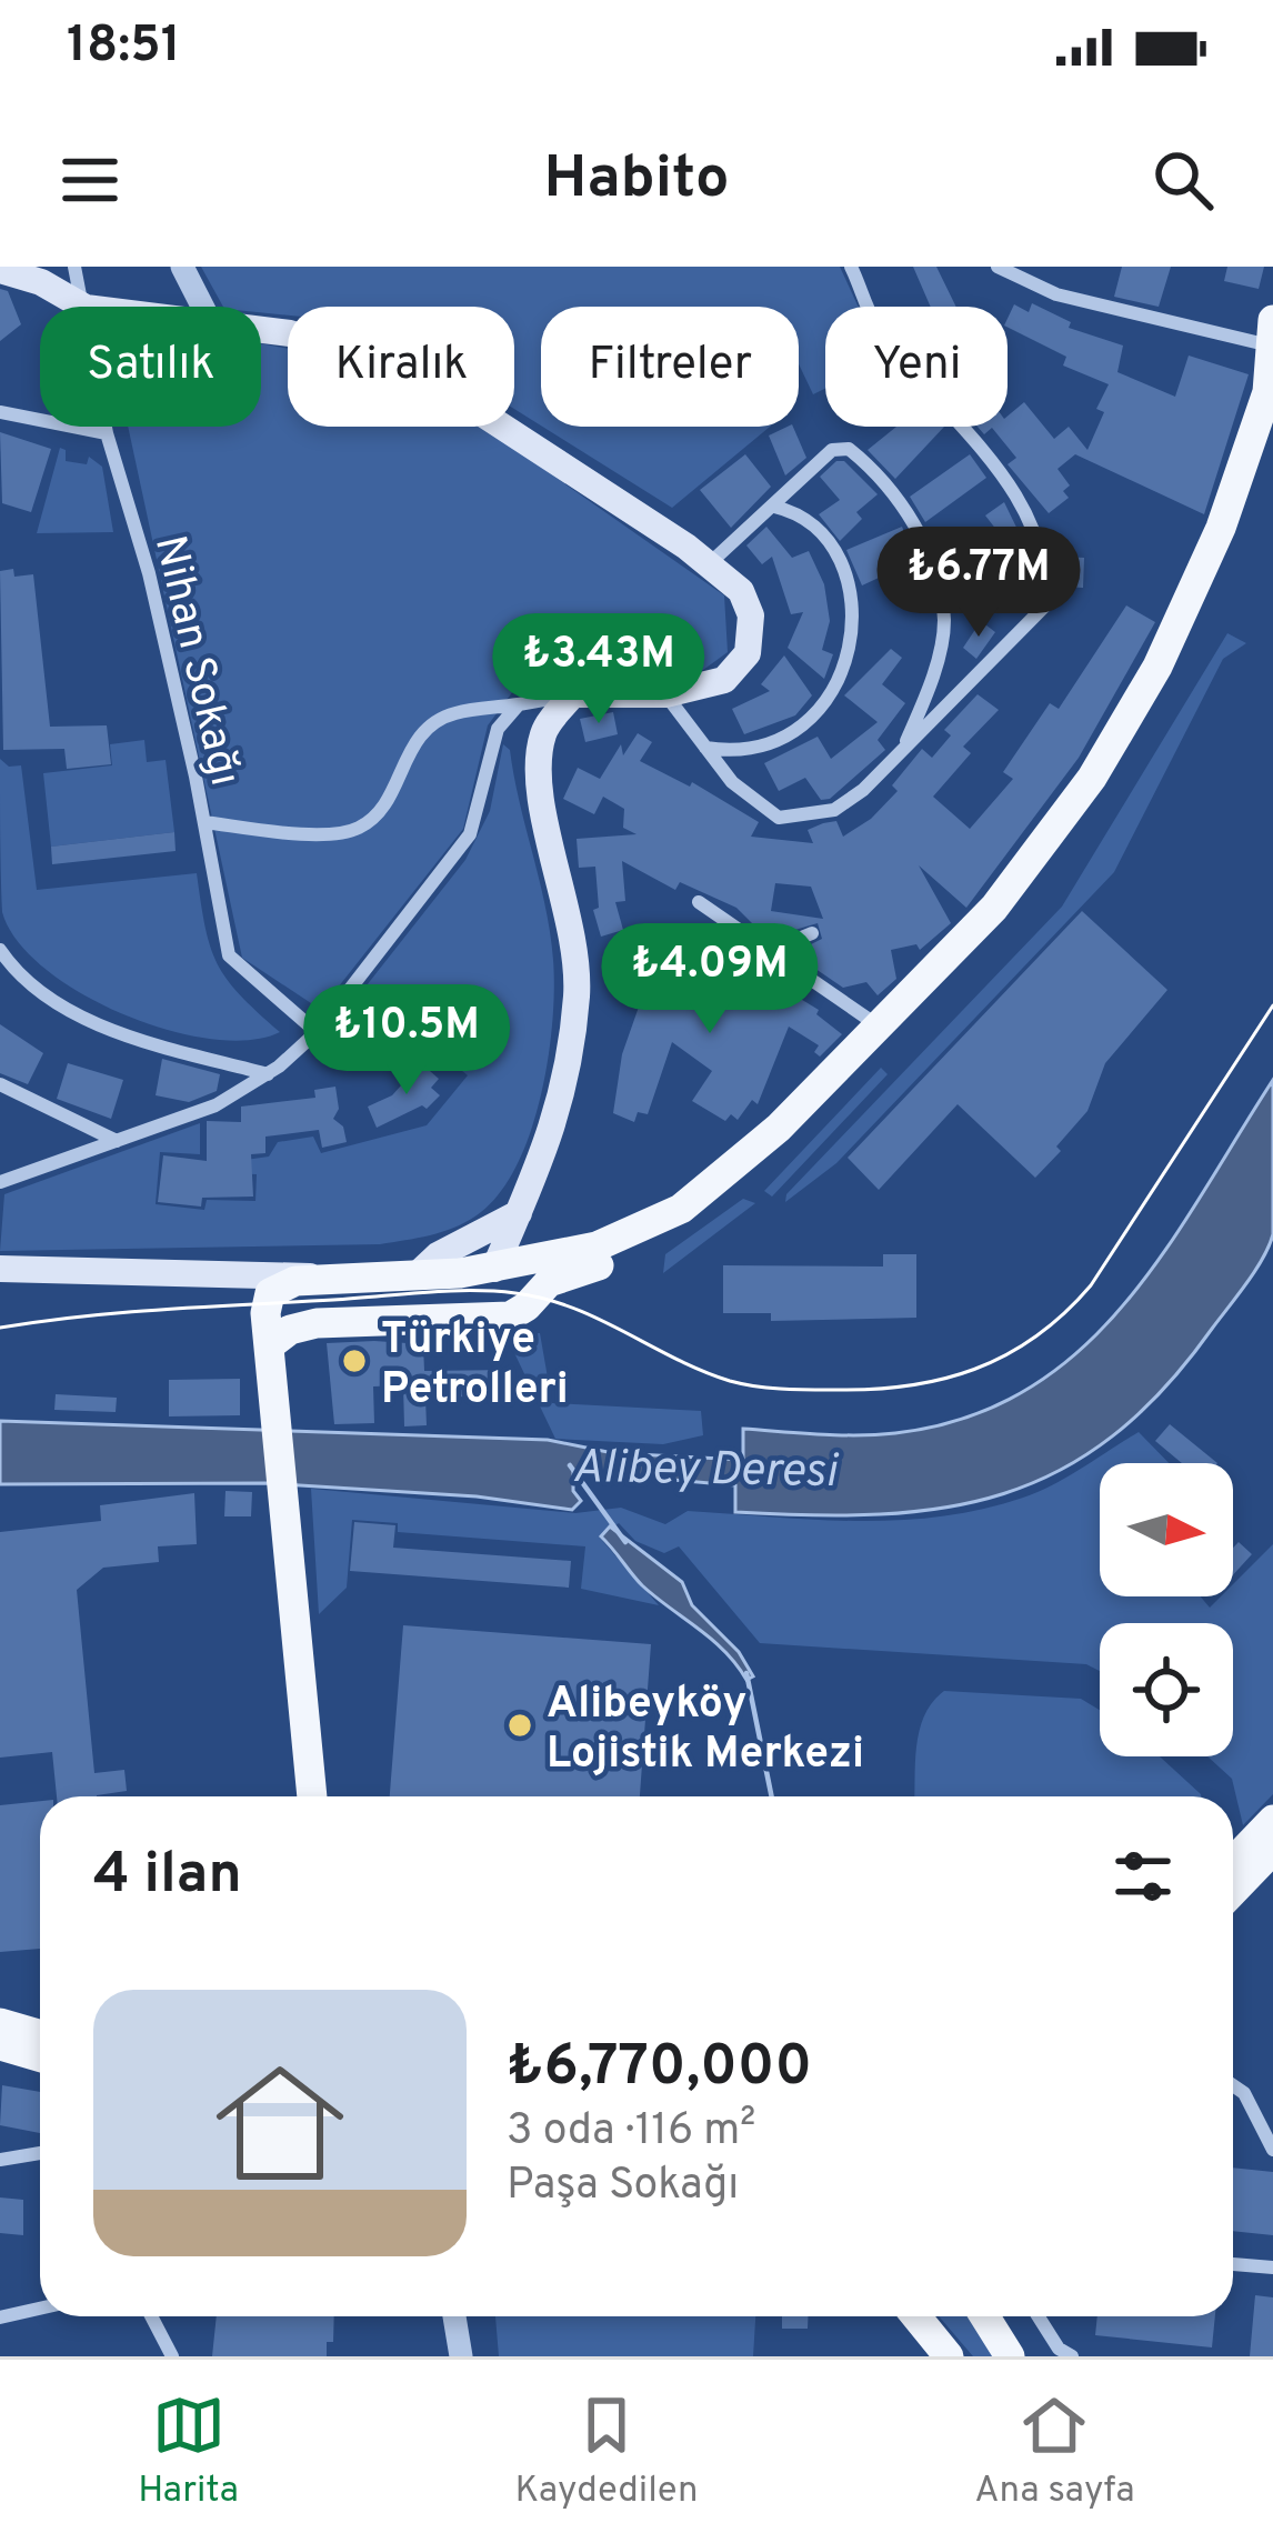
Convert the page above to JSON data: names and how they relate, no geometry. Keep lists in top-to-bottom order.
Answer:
{
  "streets": {
    "street": ["Nihan Sokağı"]
  },
  "water": ["Alibey Deresi"],
  "places": ["Türkiye Petrolleri", "Alibeyköy Lojistik Merkezi"],
  "north": "right",
  "page": {
    "status": "18:51",
    "header": "Habito",
    "chip": [
      "Satılık",
      "Kiralık",
      "Filtreler",
      "Yeni"
    ],
    "price": [
      "₺6.77M",
      "₺3.43M",
      "₺4.09M",
      "₺10.5M"
    ],
    "heading": "4 ilan",
    "list": [
      {
        "name": "₺6,770,000",
        "note": "3 oda · 116 m² · Paşa Sokağı"
      }
    ],
    "tabs": ["Harita", "Kaydedilen", "Ana sayfa"]
  }
}
